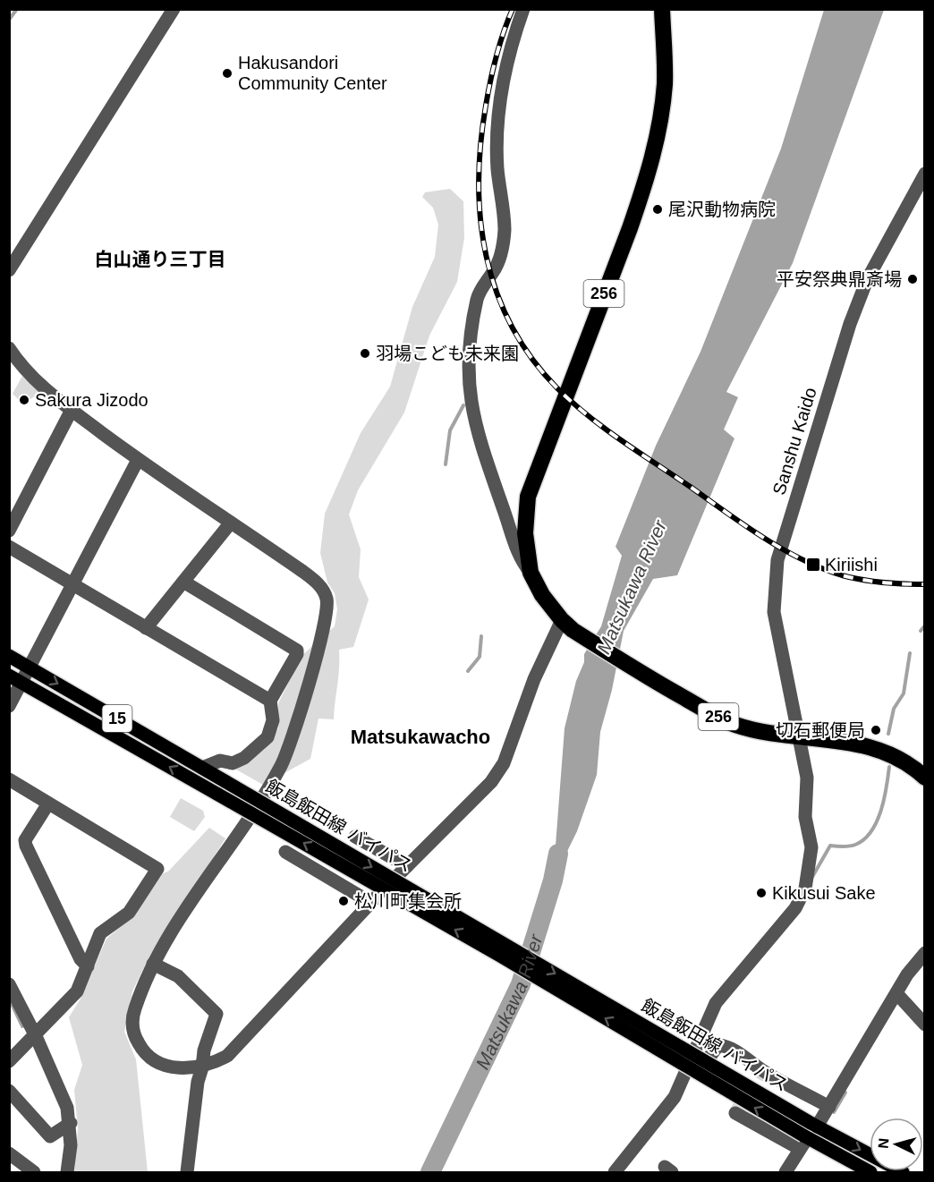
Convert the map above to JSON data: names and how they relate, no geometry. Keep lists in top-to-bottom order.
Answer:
{
  "streets": {
    "highway": ["256"],
    "main road": ["15", "飯島飯田線 バイパス"],
    "street": ["Sanshu Kaido"]
  },
  "crossings": [
    ["256", "Sanshu Kaido"]
  ],
  "districts": ["白山通り三丁目", "Matsukawacho"],
  "water": ["Matsukawa River"],
  "places": {
    "other": [
      "Hakusandori Community Center",
      "尾沢動物病院",
      "平安祭典鼎斎場",
      "羽場こども未来園",
      "Sakura Jizodo",
      "切石郵便局",
      "Kikusui Sake",
      "松川町集会所"
    ],
    "transit": ["Kiriishi"]
  },
  "north": "left"
}
